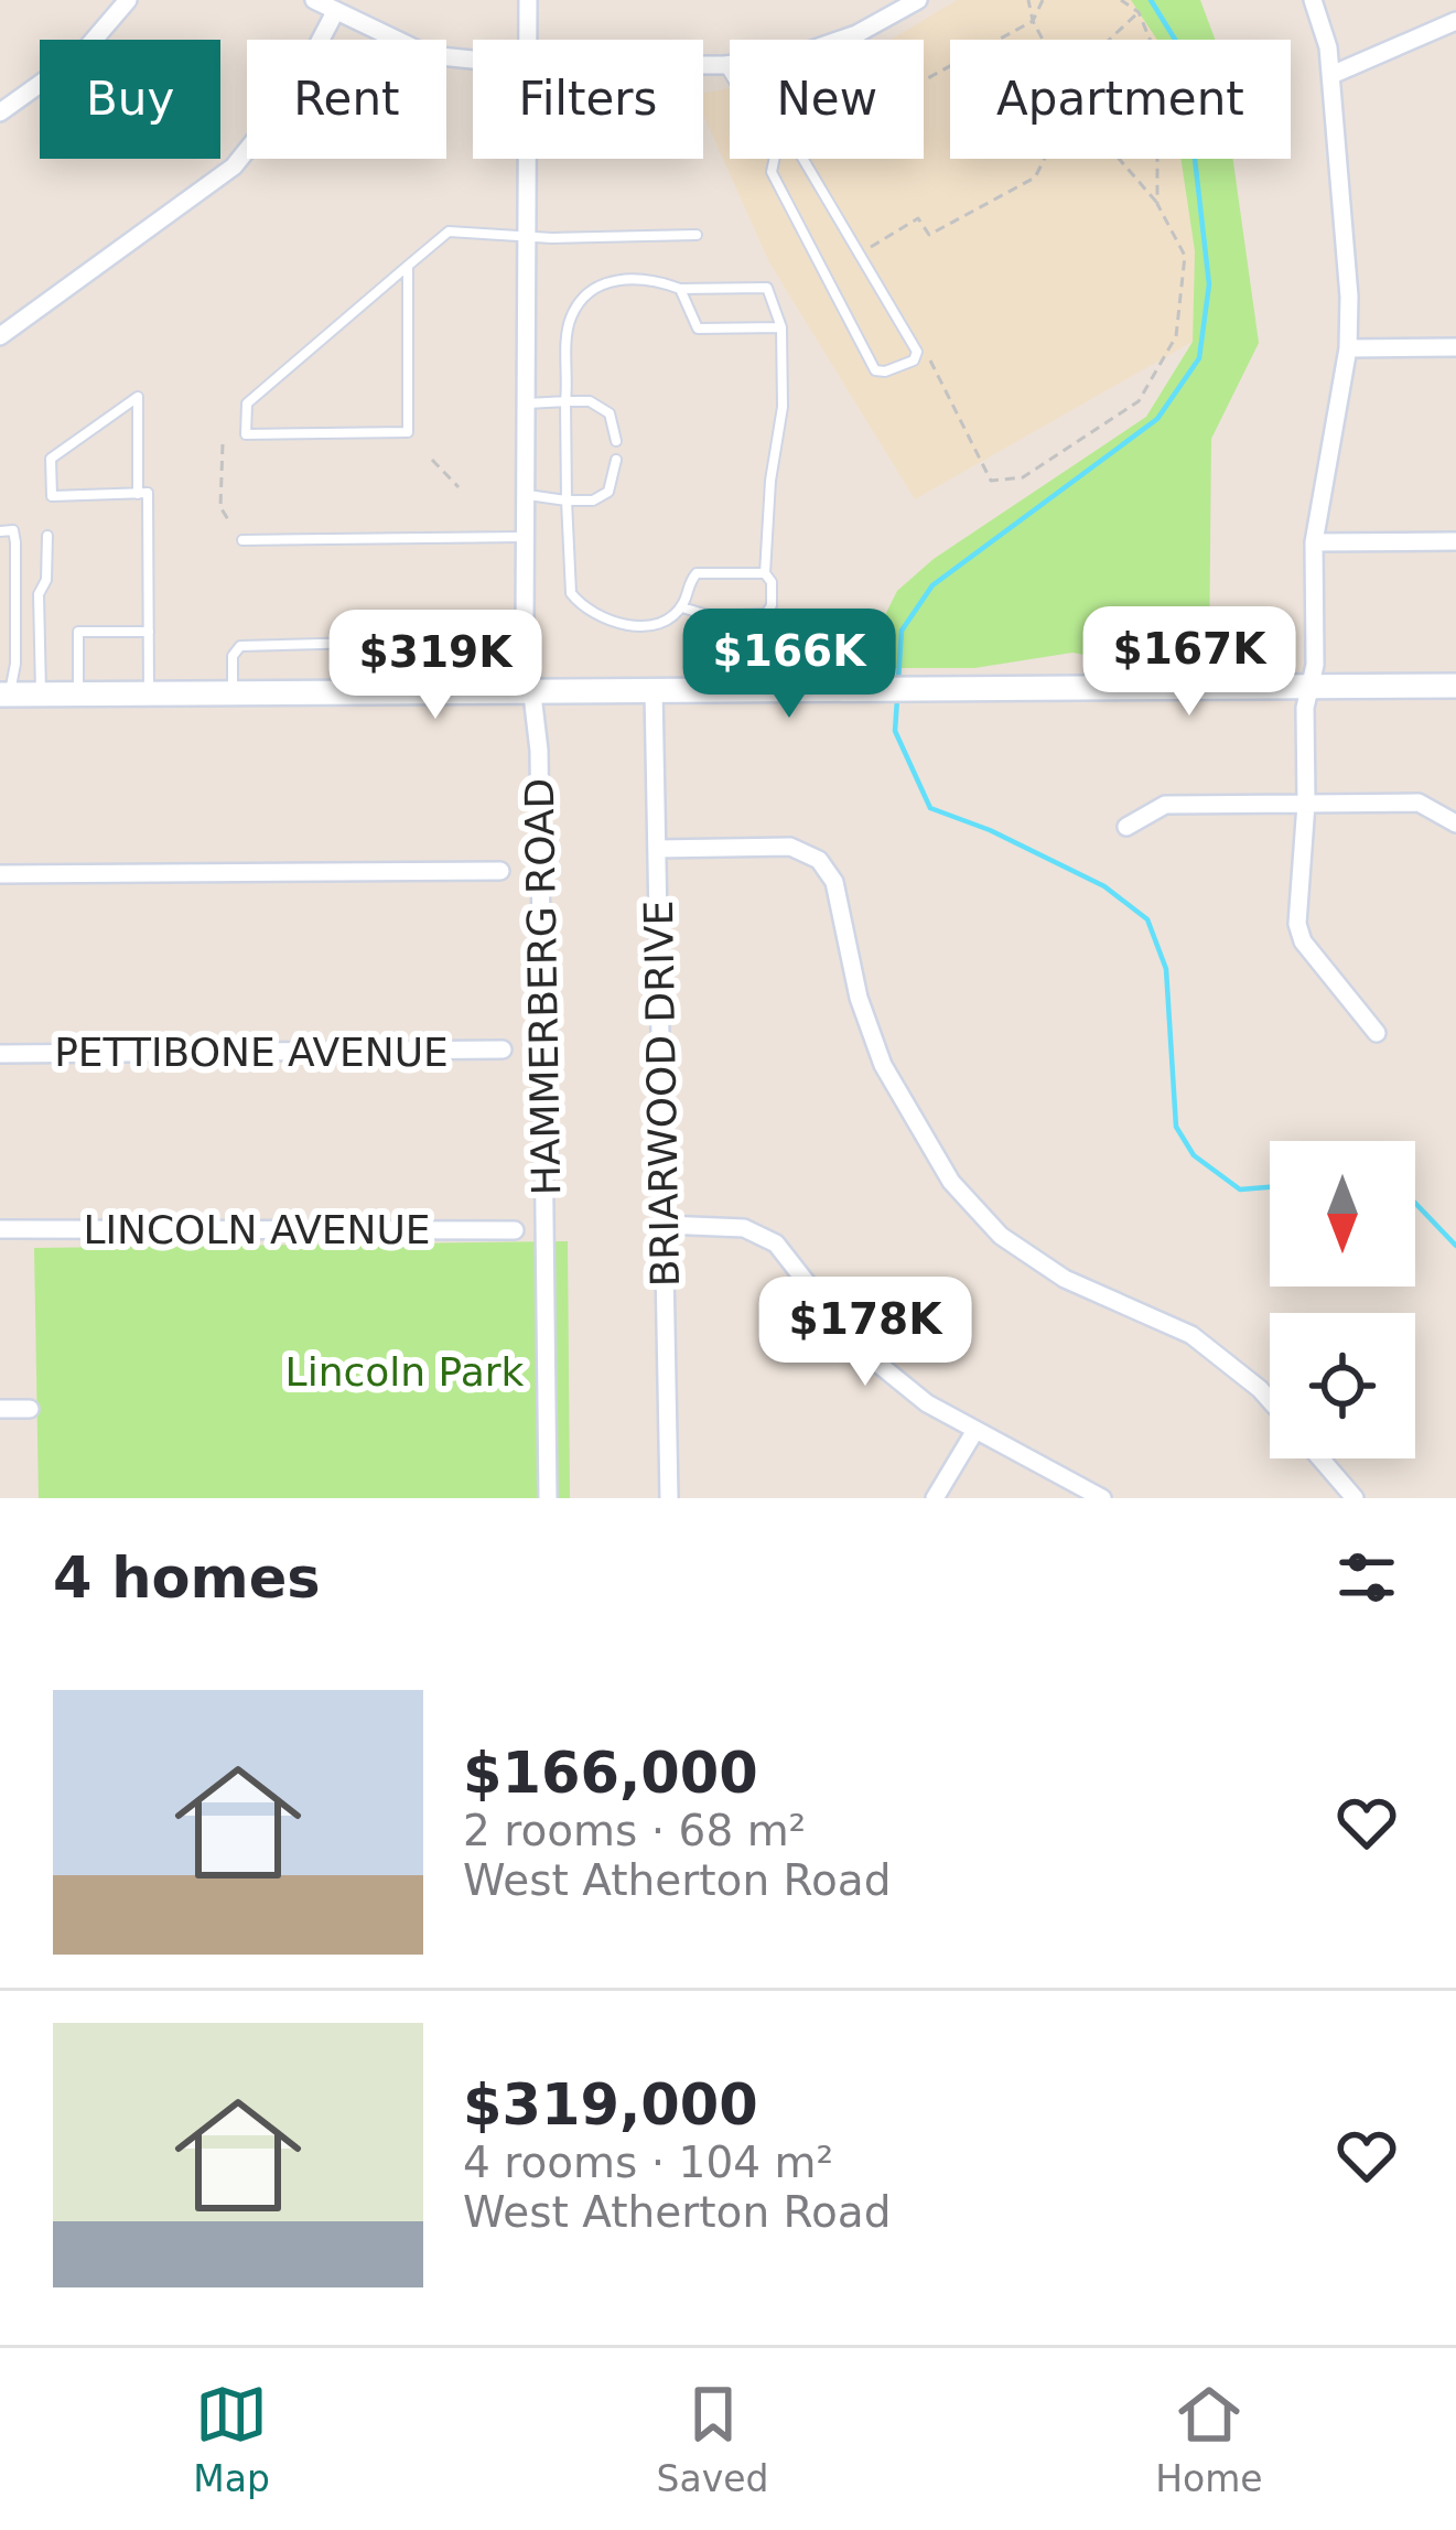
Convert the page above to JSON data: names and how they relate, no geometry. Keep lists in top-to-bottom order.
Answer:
{
  "streets": {
    "street": [
      "HAMMERBERG ROAD",
      "PETTIBONE AVENUE",
      "BRIARWOOD DRIVE",
      "LINCOLN AVENUE"
    ]
  },
  "parks": ["Lincoln Park"],
  "north": "bottom",
  "page": {
    "chip": [
      "Buy",
      "Rent",
      "Filters",
      "New",
      "Apartment"
    ],
    "price": [
      "$167K",
      "$166K",
      "$319K",
      "$178K"
    ],
    "heading": "4 homes",
    "list": [
      {
        "name": "$166,000",
        "note": "2 rooms · 68 m² · West Atherton Road"
      },
      {
        "name": "$319,000",
        "note": "4 rooms · 104 m² · West Atherton Road"
      }
    ],
    "tabs": ["Map", "Saved", "Home"]
  }
}
